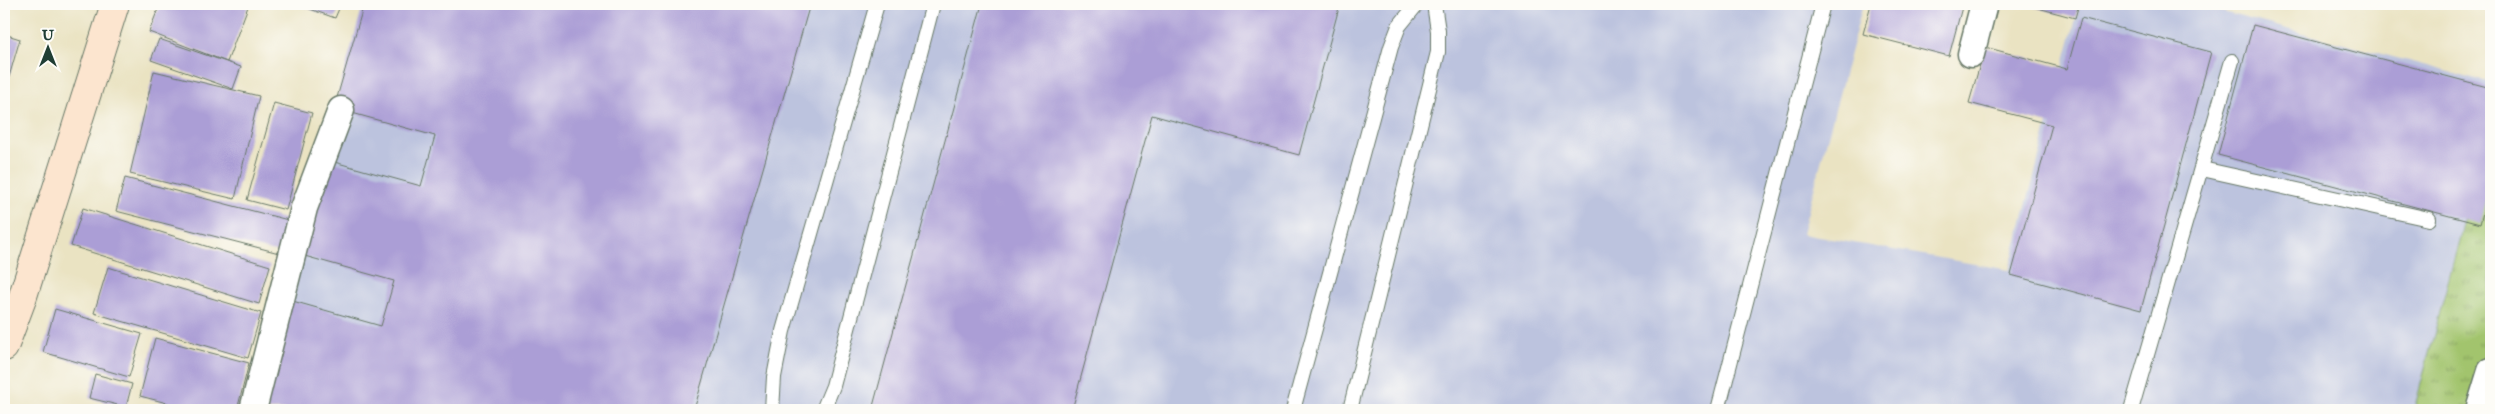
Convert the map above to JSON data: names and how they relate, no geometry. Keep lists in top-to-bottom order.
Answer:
{
  "north": "top"
}
